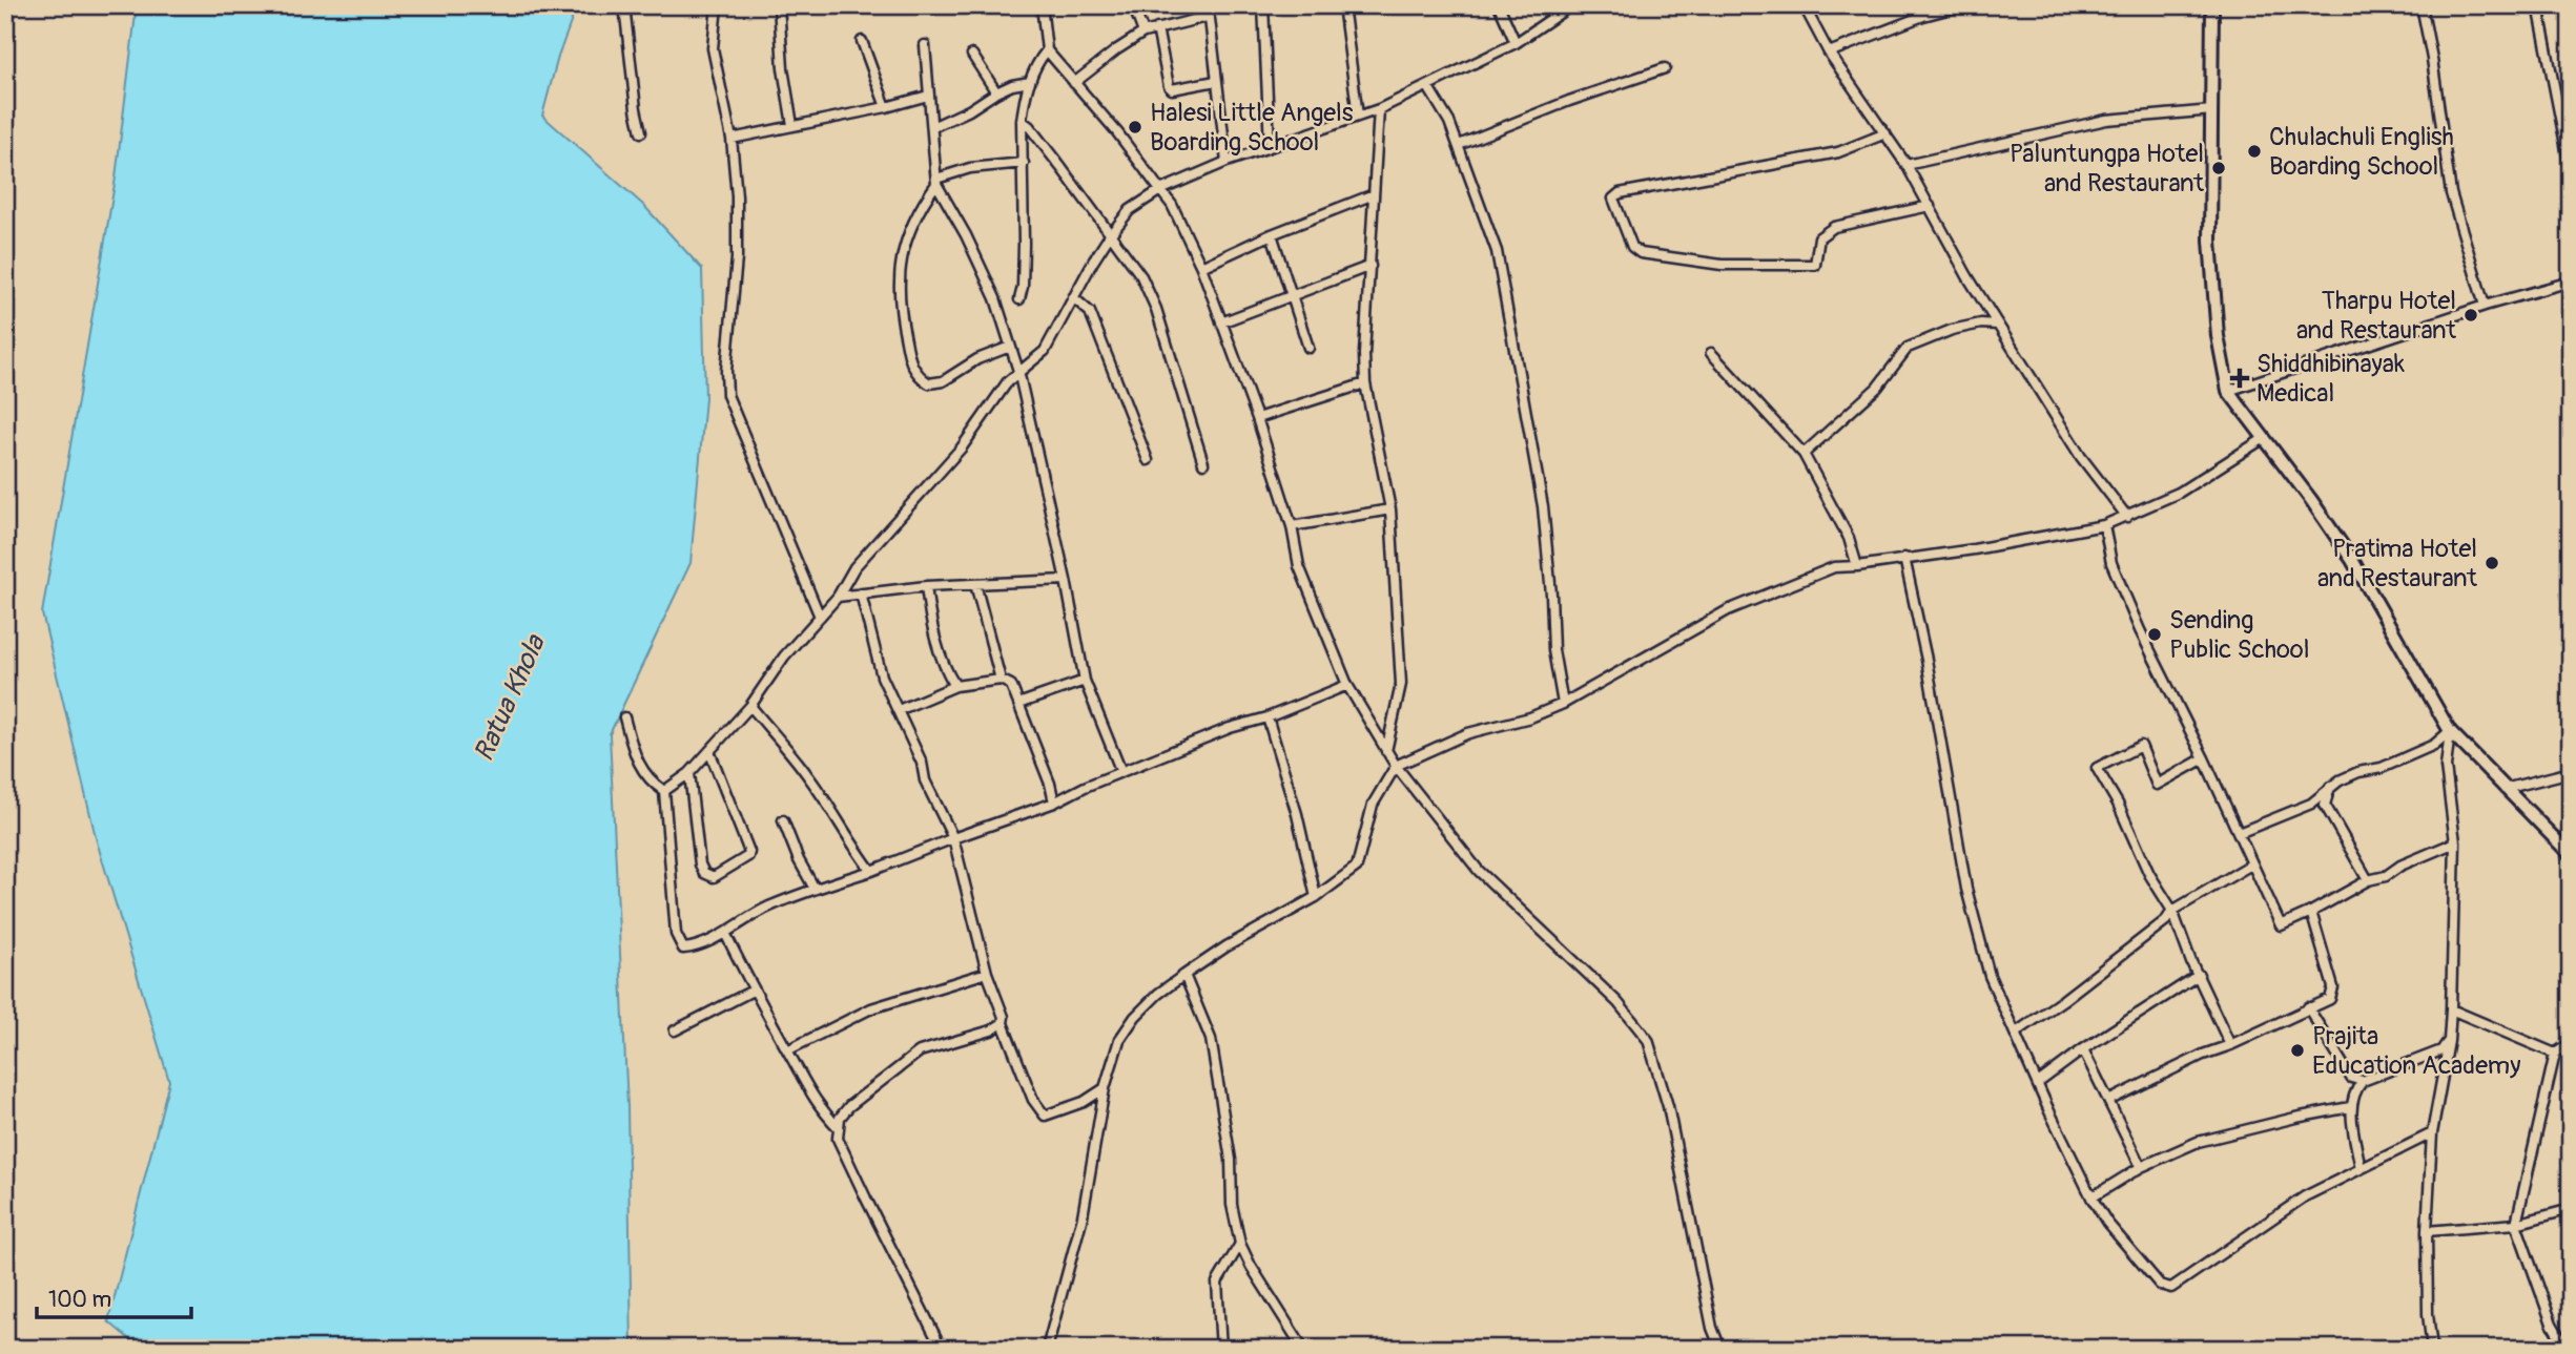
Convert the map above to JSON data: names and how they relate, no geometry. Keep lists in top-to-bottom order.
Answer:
{
  "water": ["Ratua Khola"],
  "places": {
    "other": [
      "Halesi Little Angels Boarding School",
      "Chulachuli English Boarding School",
      "Paluntungpa Hotel and Restaurant",
      "Tharpu Hotel and Restaurant",
      "Pratima Hotel and Restaurant",
      "Sending Public School",
      "Prajita Education Academy"
    ],
    "health": ["Shiddhibinayak Medical"]
  },
  "scale_bar": "100 m"
}
